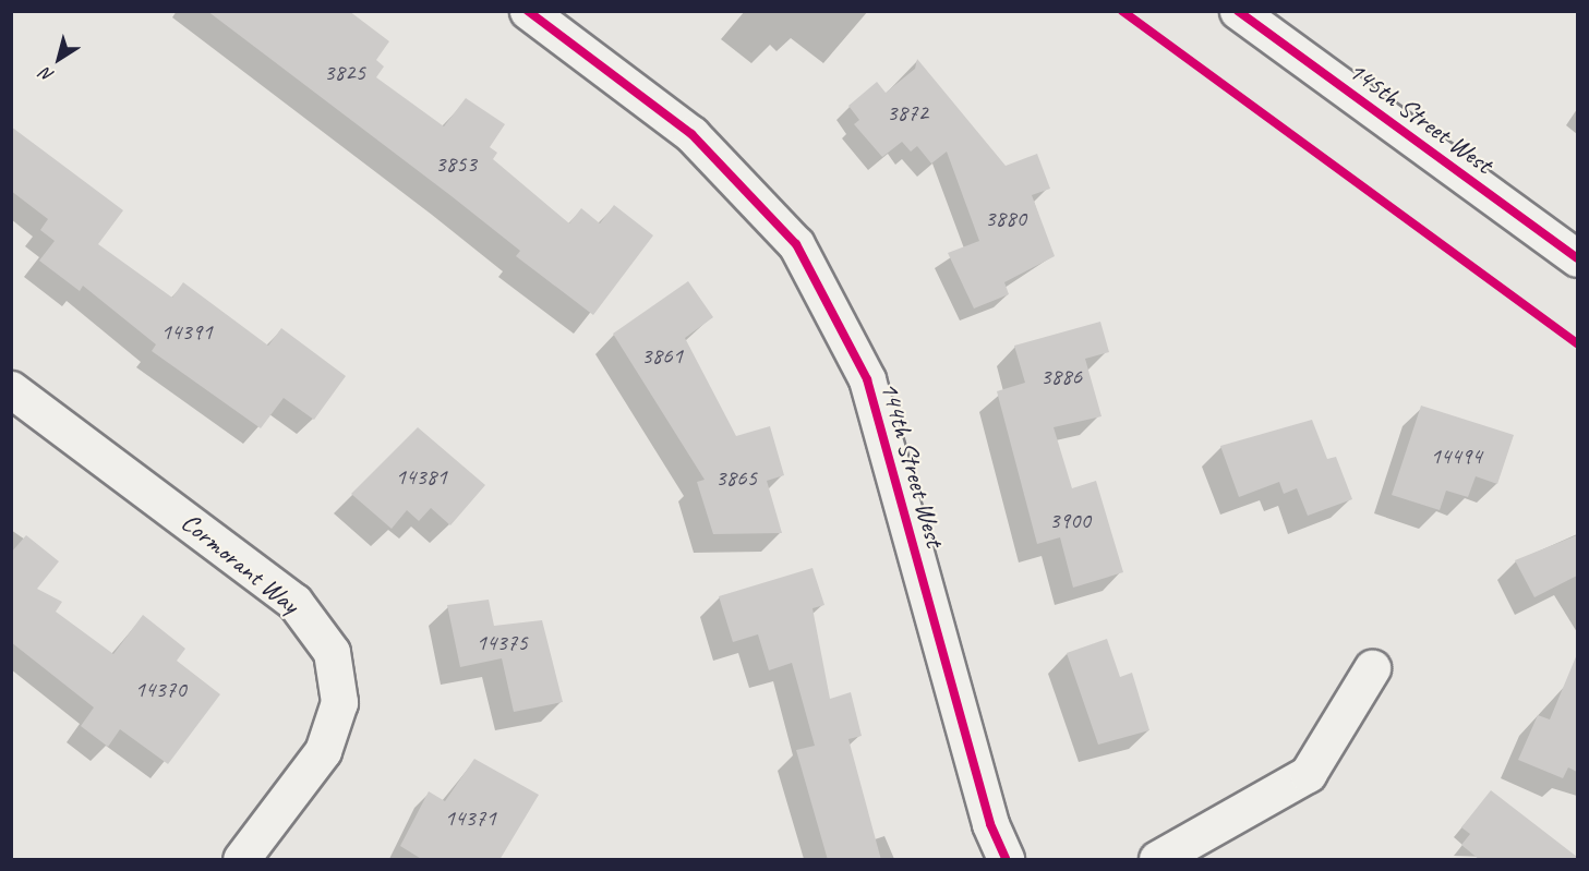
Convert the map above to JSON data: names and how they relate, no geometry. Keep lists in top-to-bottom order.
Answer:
{
  "streets": {
    "street": ["145th Street West", "144th Street West", "Cormorant Way"]
  },
  "house_numbers": [
    "3825",
    "3872",
    "3853",
    "3880",
    "14391",
    "3861",
    "3886",
    "14494",
    "14381",
    "3865",
    "3900",
    "14375",
    "14370",
    "14371"
  ],
  "north": "bottom left"
}
